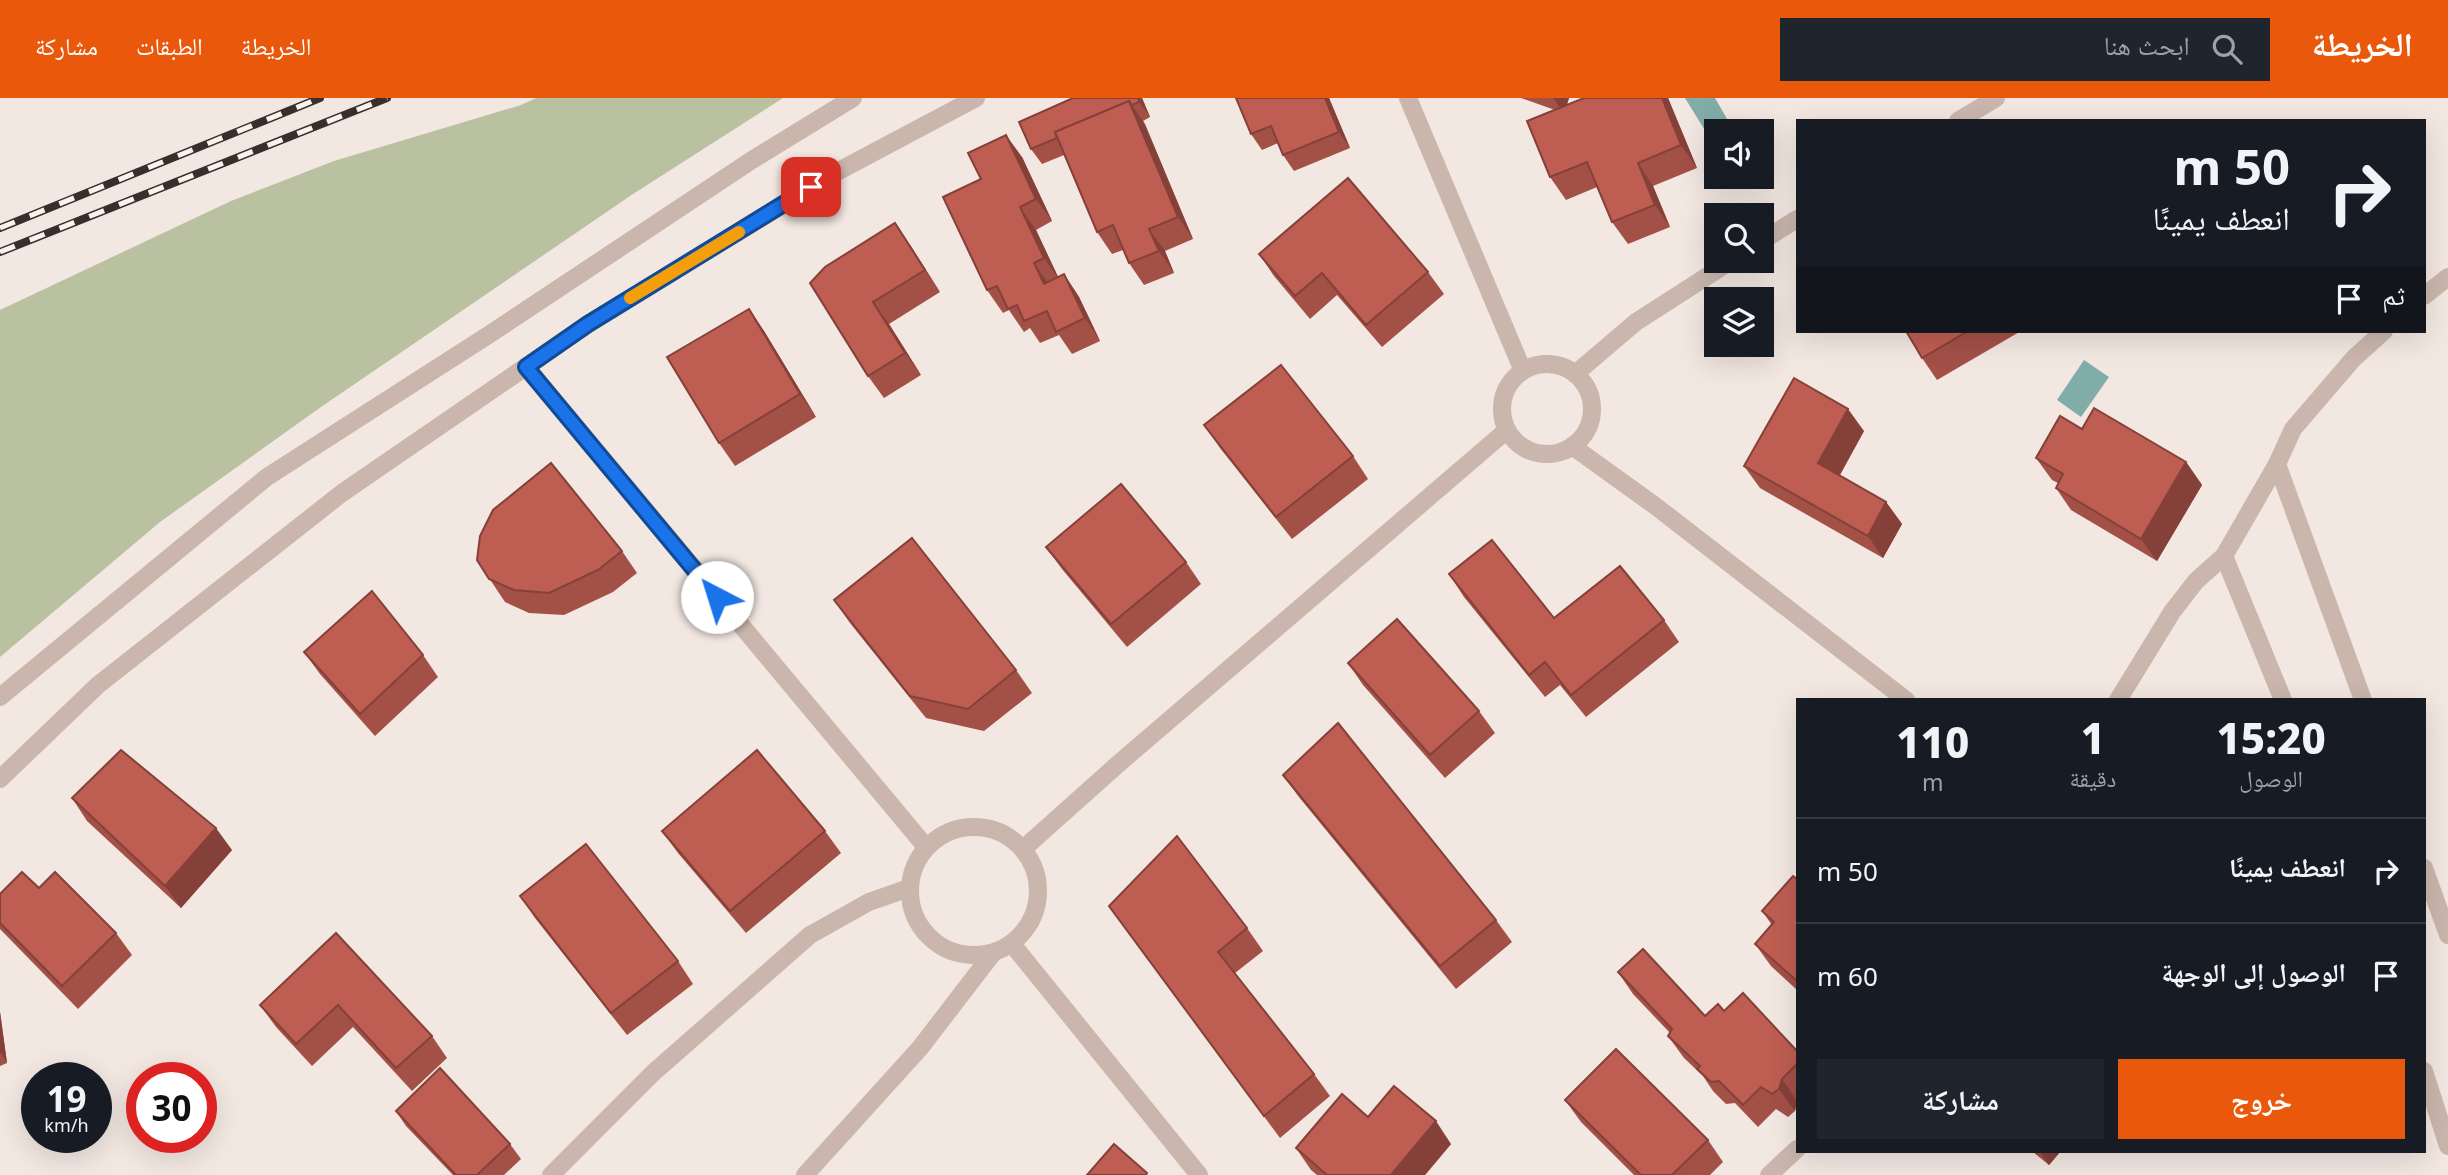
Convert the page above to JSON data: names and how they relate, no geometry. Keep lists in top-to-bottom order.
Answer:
{
  "page": {
    "header": "الخريطة",
    "search": "ابحث هنا",
    "nav": ["الخريطة", "الطبقات", "مشاركة"],
    "turn": ["50 m", "انعطف يمينًا"],
    "then": "ثم",
    "eta": [
      "15:20",
      "الوصول",
      "1",
      "دقيقة",
      "110",
      "m"
    ],
    "list": [
      {
        "name": "انعطف يمينًا",
        "value": "50 m"
      },
      {
        "name": "الوصول إلى الوجهة",
        "value": "60 m"
      }
    ],
    "buttons": ["خروج", "مشاركة"],
    "speed": "19 km/h",
    "limit": "30"
  }
}
